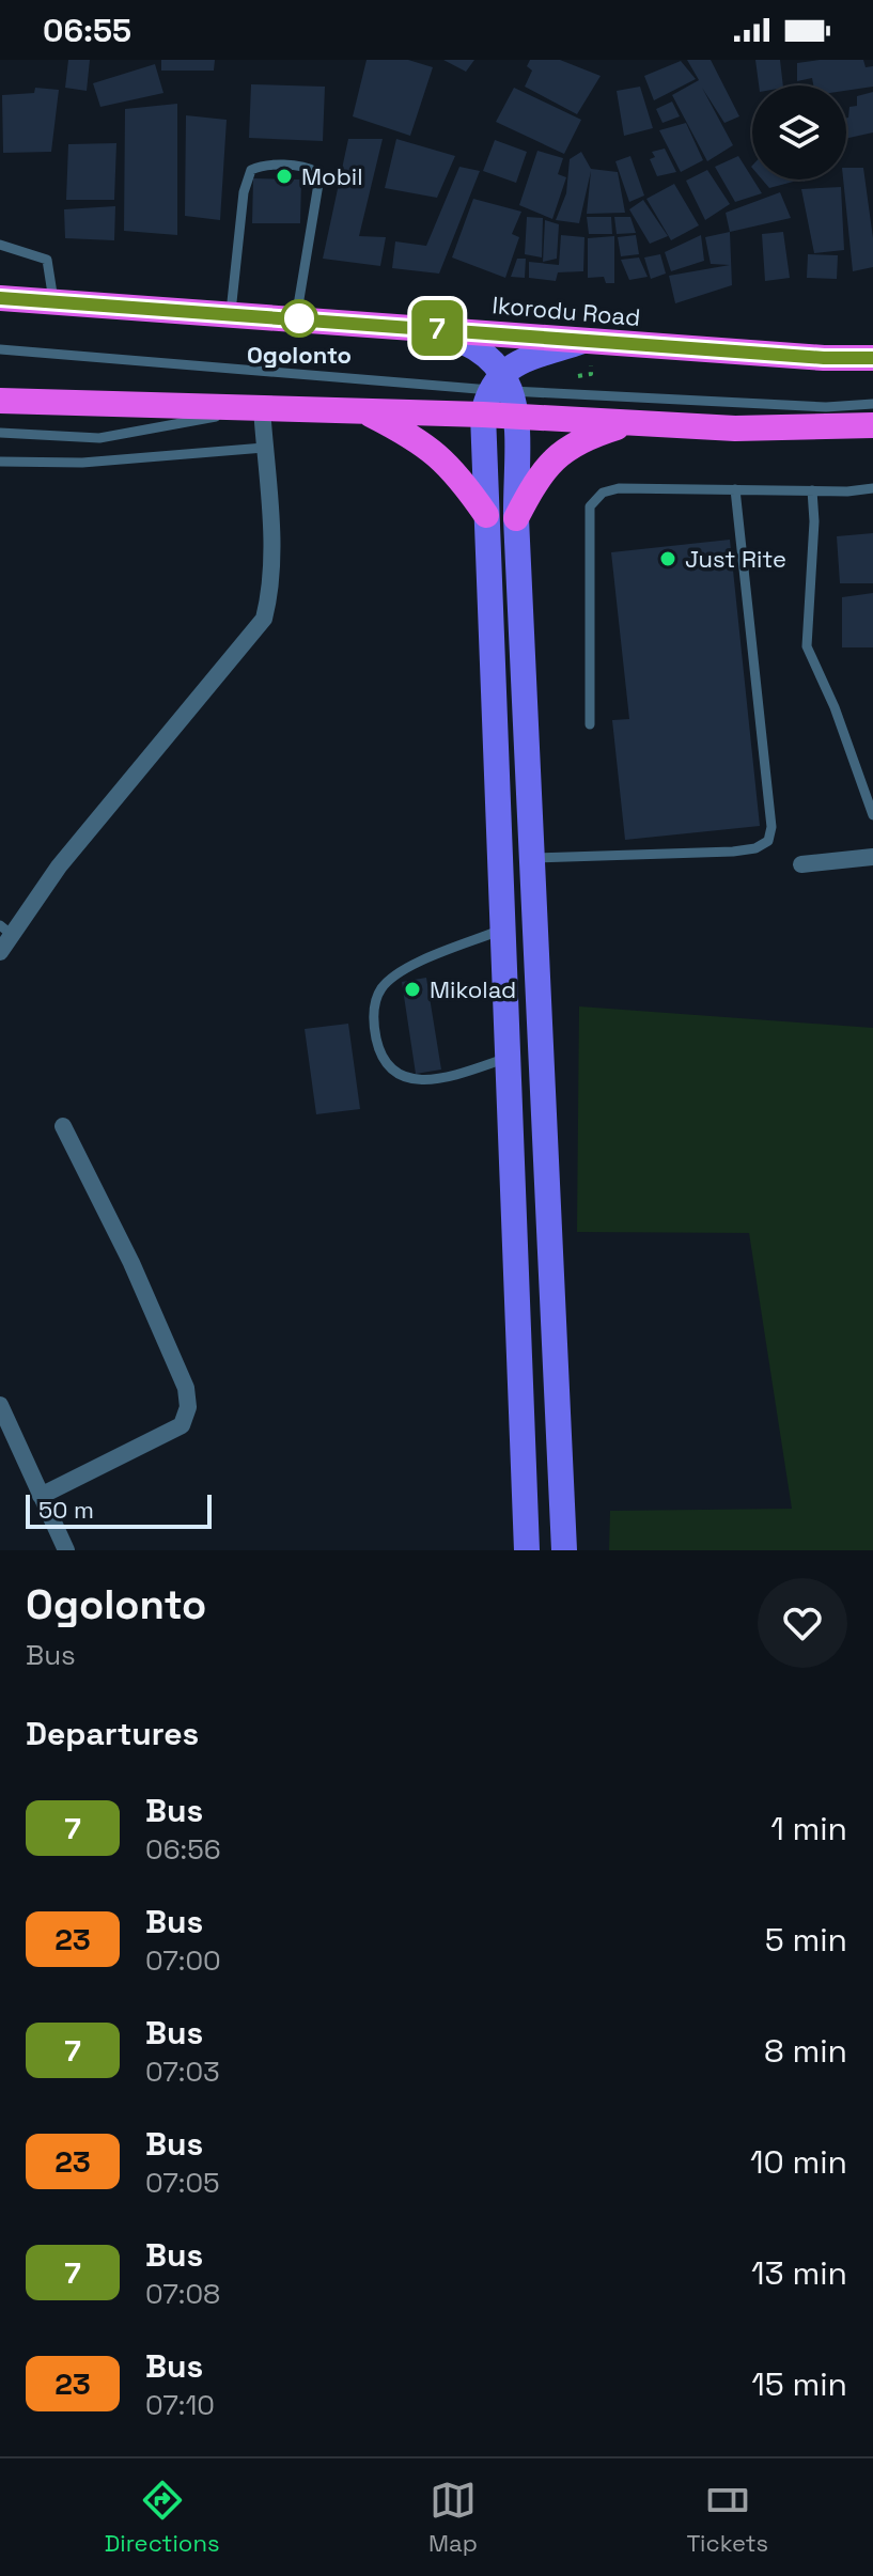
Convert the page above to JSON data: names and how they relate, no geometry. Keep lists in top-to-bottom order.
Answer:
{
  "streets": {
    "highway": ["Ikorodu Road"]
  },
  "places": [
    "Mobil",
    "Ogolonto",
    "Just Rite",
    "Mikolad"
  ],
  "lines": ["bus line 7"],
  "scale_bar": "50 m",
  "page": {
    "status": "06:55",
    "on_map": "7",
    "scale": "50 m",
    "heading": [
      ["Ogolonto", "Bus"],
      "Departures"
    ],
    "list": [
      {
        "mark": "7",
        "name": "Bus",
        "note": "06:56",
        "value": "1 min"
      },
      {
        "mark": "23",
        "name": "Bus",
        "note": "07:00",
        "value": "5 min"
      },
      {
        "mark": "7",
        "name": "Bus",
        "note": "07:03",
        "value": "8 min"
      },
      {
        "mark": "23",
        "name": "Bus",
        "note": "07:05",
        "value": "10 min"
      },
      {
        "mark": "7",
        "name": "Bus",
        "note": "07:08",
        "value": "13 min"
      },
      {
        "mark": "23",
        "name": "Bus",
        "note": "07:10",
        "value": "15 min"
      }
    ],
    "tabs": ["Directions", "Map", "Tickets"]
  }
}
